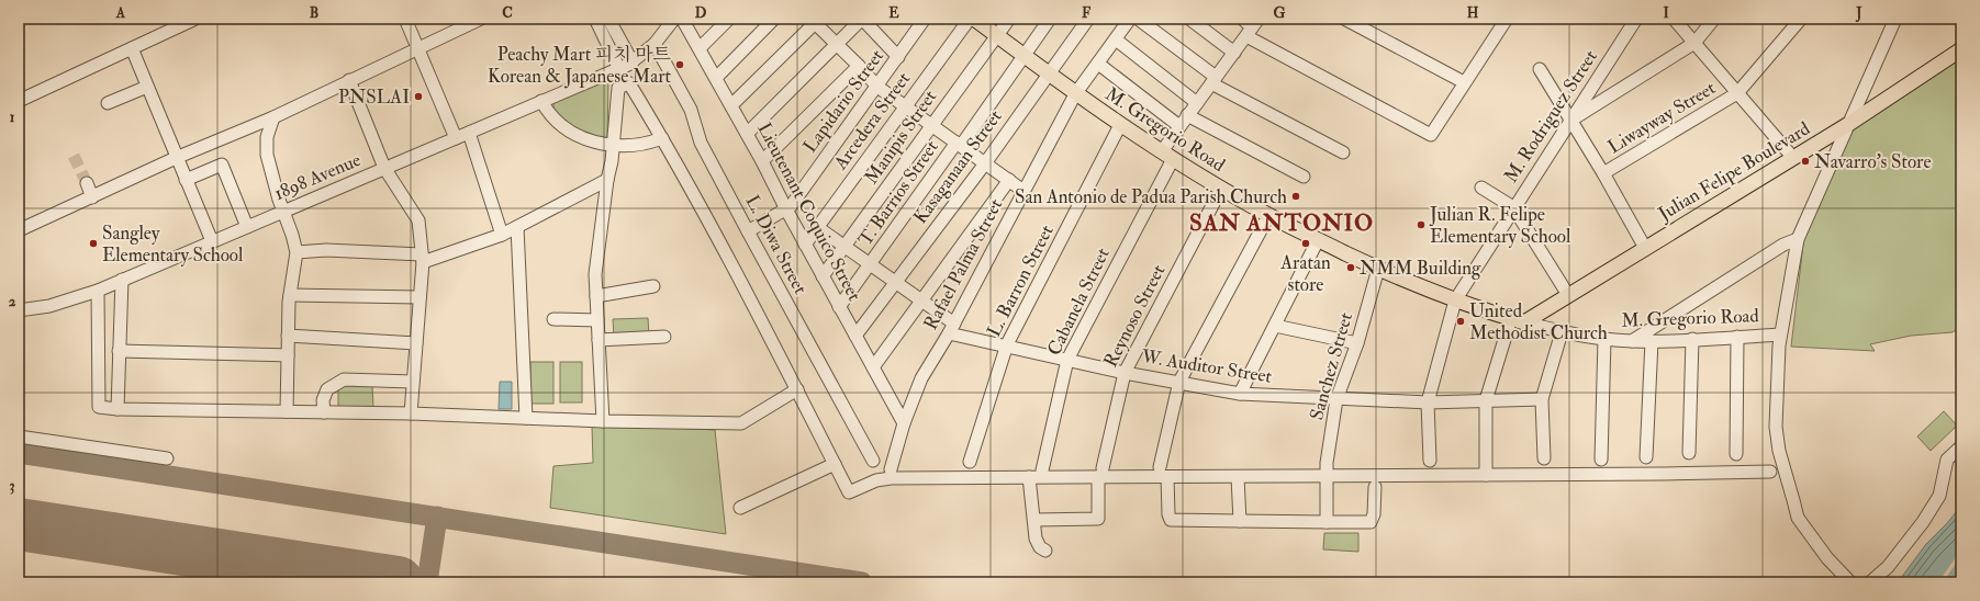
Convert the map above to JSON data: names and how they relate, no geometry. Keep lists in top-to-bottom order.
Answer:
{
  "streets": {
    "main road": ["M. Gregorio Road", "Julian Felipe Boulevard"],
    "street": [
      "Lapidario Street",
      "M. Rodriguez Street",
      "Liwayway Street",
      "Arcedera Street",
      "Manipis Street",
      "Kasaganaan Street",
      "1898 Avenue",
      "T. Barrios Street",
      "Lieutenant Coquico Street",
      "L. Diwa Street",
      "Rafael Palma Street",
      "L. Barron Street",
      "Cabanela Street",
      "Reynoso Street",
      "W. Auditor Street",
      "Sanchez Street"
    ]
  },
  "crossings": [
    ["Lapidario Street", "Lieutenant Coquico Street"],
    ["Lapidario Street", "L. Diwa Street"],
    ["M. Rodriguez Street", "M. Gregorio Road"],
    ["M. Rodriguez Street", "W. Auditor Street"],
    ["Arcedera Street", "Lieutenant Coquico Street"],
    ["M. Gregorio Road", "Manipis Street"],
    ["M. Gregorio Road", "Kasaganaan Street"],
    ["M. Gregorio Road", "Julian Felipe Boulevard"],
    ["M. Gregorio Road", "T. Barrios Street"],
    ["M. Gregorio Road", "Rafael Palma Street"],
    ["M. Gregorio Road", "L. Barron Street"],
    ["M. Gregorio Road", "Cabanela Street"],
    ["M. Gregorio Road", "Reynoso Street"],
    ["M. Gregorio Road", "Sanchez Street"],
    ["Manipis Street", "Lieutenant Coquico Street"],
    ["Kasaganaan Street", "Lieutenant Coquico Street"],
    ["1898 Avenue", "L. Diwa Street"],
    ["T. Barrios Street", "Lieutenant Coquico Street"],
    ["Lieutenant Coquico Street", "Rafael Palma Street"],
    ["Rafael Palma Street", "W. Auditor Street"],
    ["L. Barron Street", "W. Auditor Street"],
    ["Cabanela Street", "W. Auditor Street"],
    ["Reynoso Street", "W. Auditor Street"],
    ["W. Auditor Street", "Sanchez Street"]
  ],
  "districts": ["SAN ANTONIO"],
  "places": [
    "Peachy Mart 피치 마트 Korean & Japanese Mart",
    "PNSLAI",
    "Navarro's Store",
    "San Antonio de Padua Parish Church",
    "Julian R. Felipe Elementary School",
    "Sangley Elementary School",
    "Aratan store",
    "NMM Building",
    "United Methodist Church"
  ],
  "grid": {
    "columns": [
      "A",
      "B",
      "C",
      "D",
      "E",
      "F",
      "G",
      "H",
      "I",
      "J"
    ],
    "rows": ["1", "2", "3"]
  }
}
